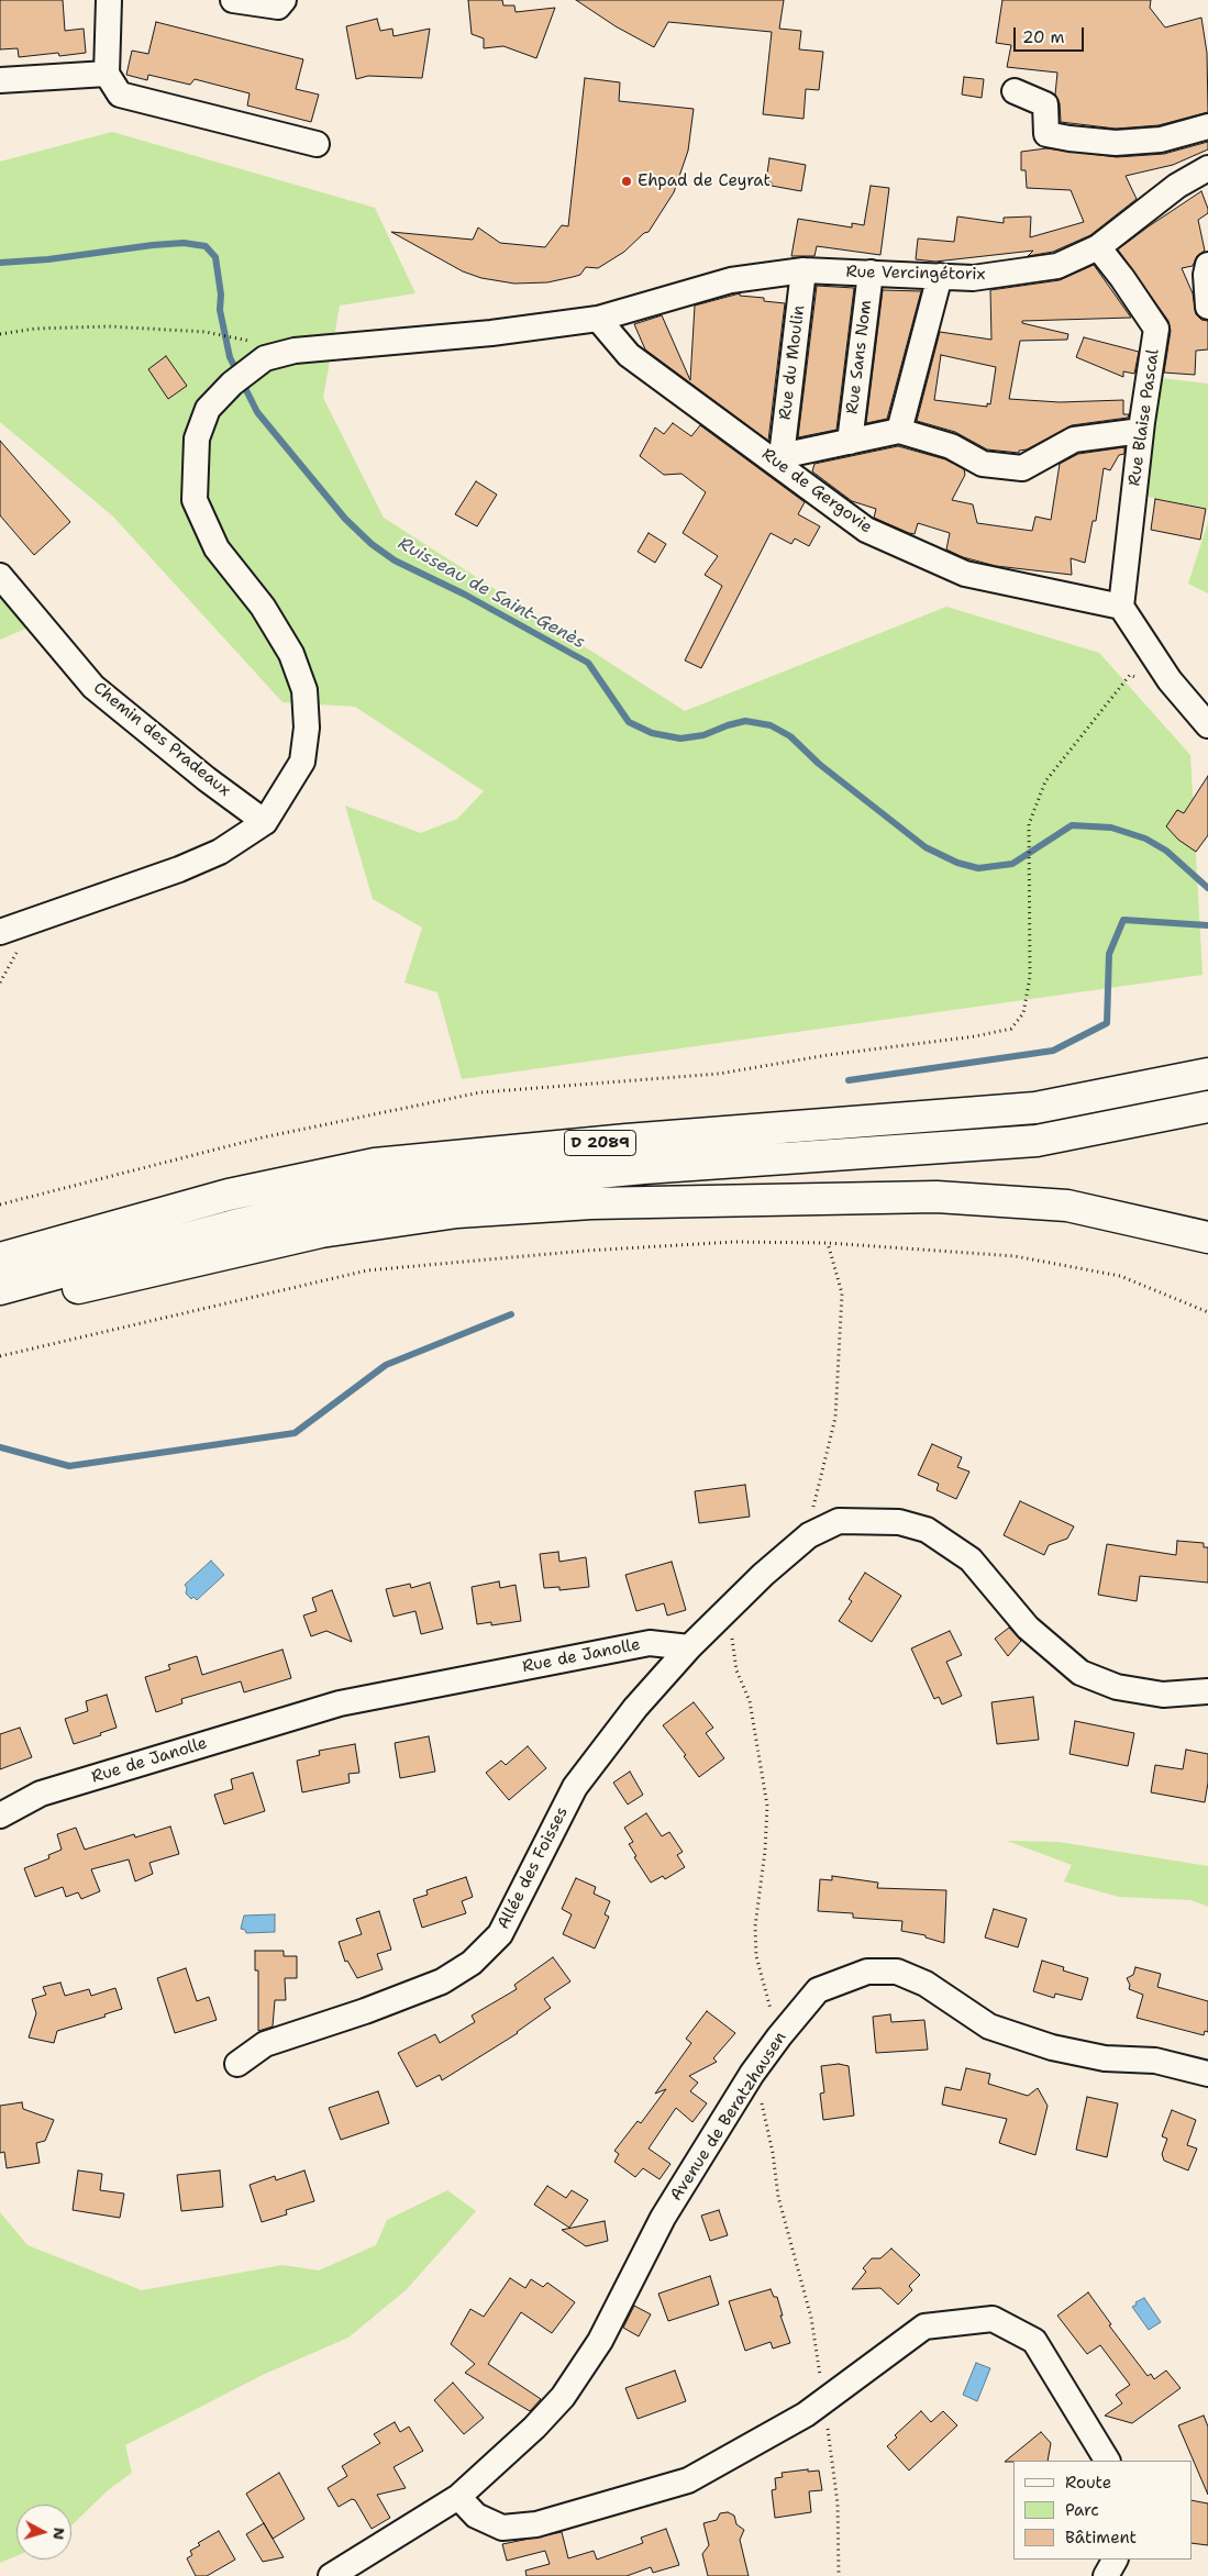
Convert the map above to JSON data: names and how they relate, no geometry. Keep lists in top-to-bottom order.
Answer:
{
  "streets": {
    "highway": ["D 2089"],
    "street": [
      "Rue Vercingétorix",
      "Rue Sans Nom",
      "Rue du Moulin",
      "Rue Blaise Pascal",
      "Rue de Gergovie",
      "Chemin des Pradeaux",
      "Rue de Janolle",
      "Allée des Foisses",
      "Avenue de Beratzhausen"
    ]
  },
  "crossings": [
    ["Rue Vercingétorix", "Rue Sans Nom"],
    ["Rue Vercingétorix", "Rue du Moulin"],
    ["Rue Vercingétorix", "Rue Blaise Pascal"],
    ["Rue Vercingétorix", "Rue de Gergovie"],
    ["Rue Vercingétorix", "Chemin des Pradeaux"],
    ["Rue du Moulin", "Rue de Gergovie"],
    ["Rue Blaise Pascal", "Rue de Gergovie"],
    ["Rue de Janolle", "Allée des Foisses"]
  ],
  "water": ["Ruisseau de Saint-Genès"],
  "places": ["Ehpad de Ceyrat"],
  "legend": ["Route", "Parc", "Bâtiment"],
  "scale_bar": "20 m",
  "north": "right"
}
